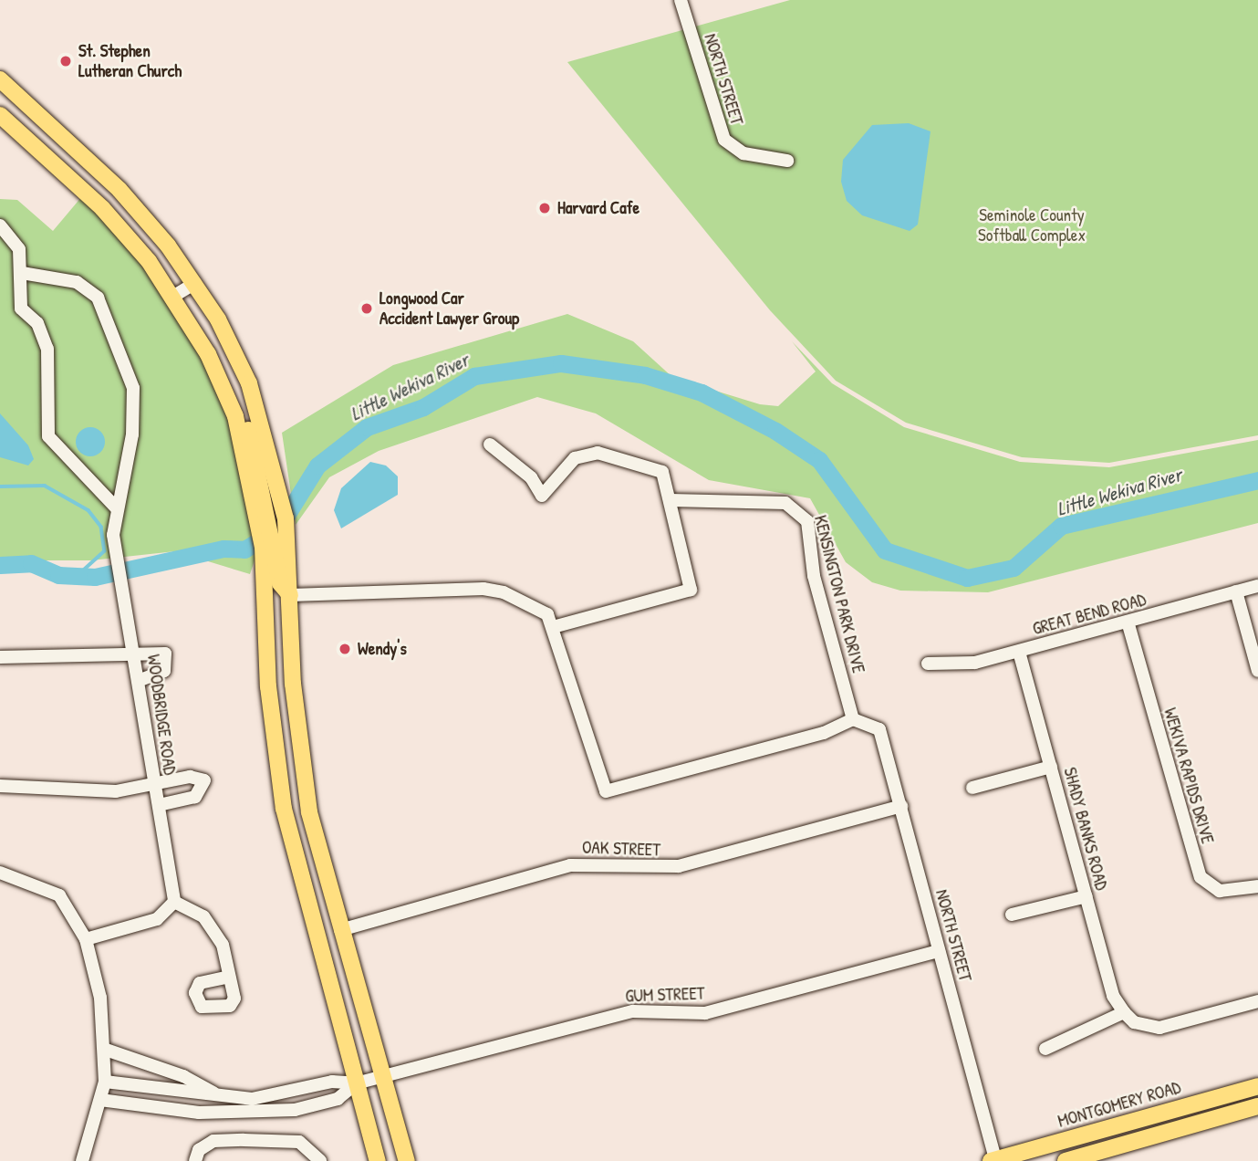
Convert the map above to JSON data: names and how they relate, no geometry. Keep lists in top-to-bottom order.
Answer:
{
  "streets": {
    "main road": ["MONTGOMERY ROAD"],
    "street": [
      "NORTH STREET",
      "KENSINGTON PARK DRIVE",
      "GREAT BEND ROAD",
      "WOODBRIDGE ROAD",
      "WEKIVA RAPIDS DRIVE",
      "SHADY BANKS ROAD",
      "OAK STREET",
      "GUM STREET"
    ]
  },
  "crossings": [
    ["NORTH STREET", "KENSINGTON PARK DRIVE"],
    ["NORTH STREET", "OAK STREET"],
    ["NORTH STREET", "GUM STREET"],
    ["NORTH STREET", "MONTGOMERY ROAD"],
    ["GREAT BEND ROAD", "WEKIVA RAPIDS DRIVE"],
    ["GREAT BEND ROAD", "SHADY BANKS ROAD"]
  ],
  "water": ["Little Wekiva River"],
  "parks": ["Seminole County Softball Complex"],
  "places": [
    "St. Stephen Lutheran Church",
    "Harvard Cafe",
    "Longwood Car Accident Lawyer Group",
    "Wendy's"
  ]
}
